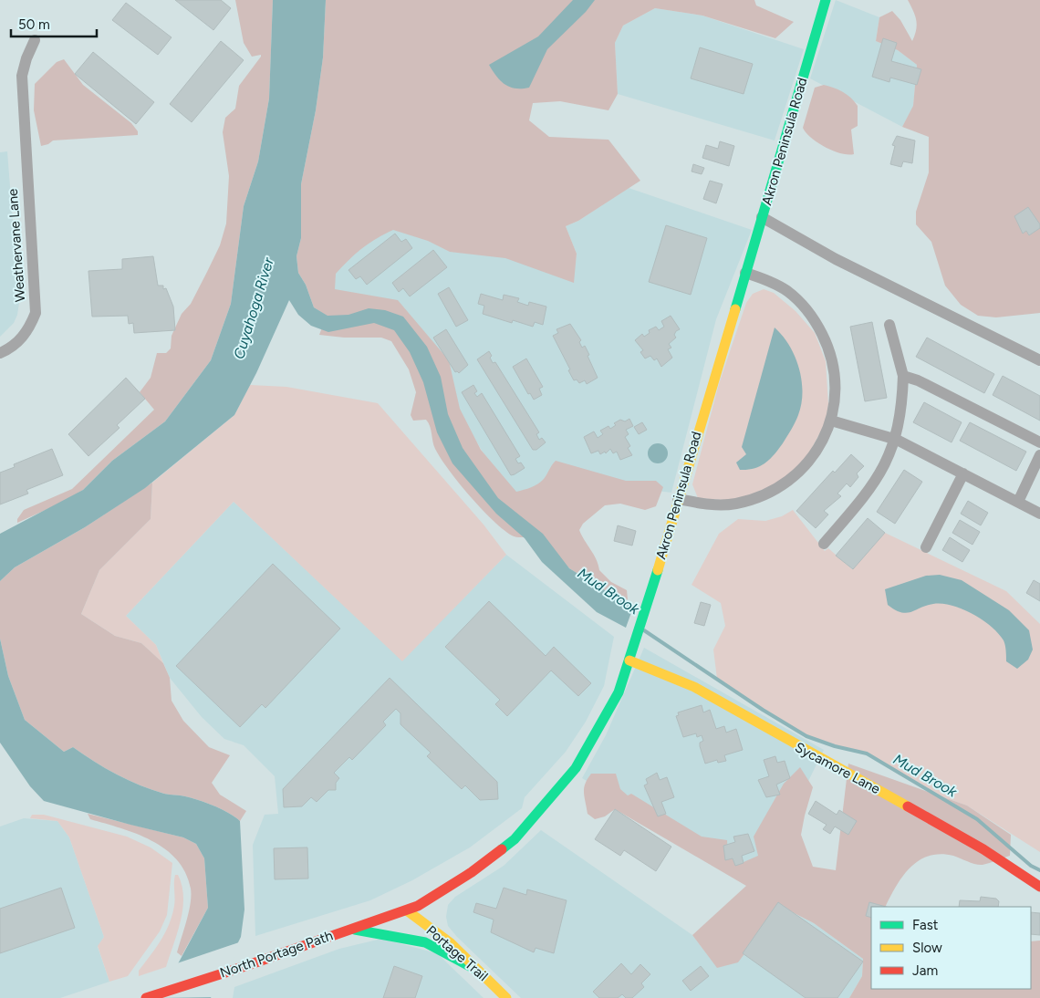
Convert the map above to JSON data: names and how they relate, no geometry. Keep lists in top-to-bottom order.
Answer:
{
  "streets": {
    "street": [
      "Akron Peninsula Road",
      "Weathervane Lane",
      "Sycamore Lane",
      "Portage Trail",
      "North Portage Path"
    ]
  },
  "crossings": [
    ["Akron Peninsula Road", "Sycamore Lane"],
    ["Akron Peninsula Road", "Portage Trail"],
    ["Akron Peninsula Road", "North Portage Path"],
    ["Portage Trail", "North Portage Path"]
  ],
  "water": ["Cuyahoga River", "Mud Brook"],
  "legend": ["Fast", "Slow", "Jam"],
  "scale_bar": "50 m"
}
